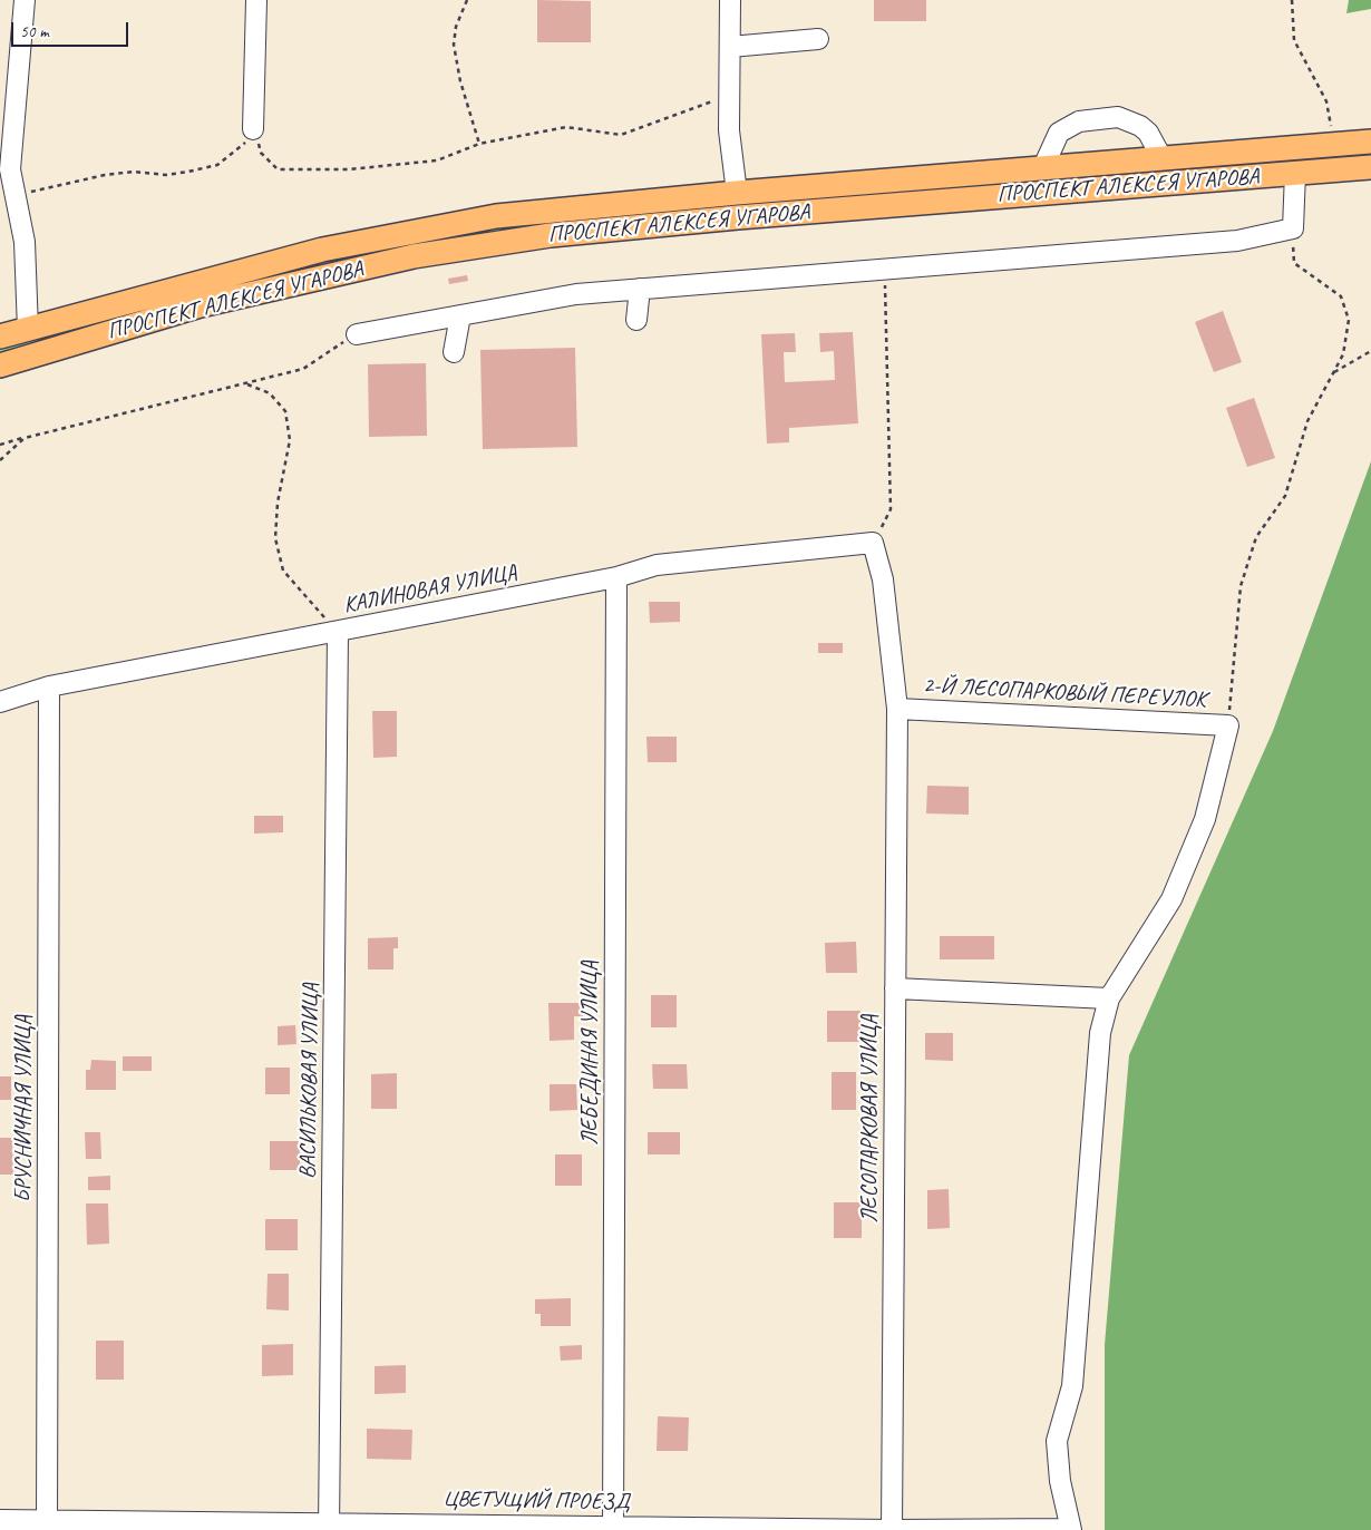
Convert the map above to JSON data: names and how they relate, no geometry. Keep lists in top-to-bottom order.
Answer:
{
  "streets": {
    "main road": ["ПРОСПЕКТ АЛЕКСЕЯ УГАРОВА"],
    "street": [
      "КАЛИНОВАЯ УЛИЦА",
      "2-Й ЛЕСОПАРКОВЫЙ ПЕРЕУЛОК",
      "ЛЕБЕДИНАЯ УЛИЦА",
      "ВАСИЛЬКОВАЯ УЛИЦА",
      "БРУСНИЧНАЯ УЛИЦА",
      "ЛЕСОПАРКОВАЯ УЛИЦА",
      "ЦВЕТУЩИЙ ПРОЕЗД"
    ]
  },
  "crossings": [
    ["КАЛИНОВАЯ УЛИЦА", "ЛЕБЕДИНАЯ УЛИЦА"],
    ["КАЛИНОВАЯ УЛИЦА", "ВАСИЛЬКОВАЯ УЛИЦА"],
    ["КАЛИНОВАЯ УЛИЦА", "БРУСНИЧНАЯ УЛИЦА"],
    ["КАЛИНОВАЯ УЛИЦА", "ЛЕСОПАРКОВАЯ УЛИЦА"],
    ["2-Й ЛЕСОПАРКОВЫЙ ПЕРЕУЛОК", "ЛЕСОПАРКОВАЯ УЛИЦА"],
    ["ЛЕБЕДИНАЯ УЛИЦА", "ЦВЕТУЩИЙ ПРОЕЗД"],
    ["ВАСИЛЬКОВАЯ УЛИЦА", "ЦВЕТУЩИЙ ПРОЕЗД"],
    ["БРУСНИЧНАЯ УЛИЦА", "ЦВЕТУЩИЙ ПРОЕЗД"],
    ["ЛЕСОПАРКОВАЯ УЛИЦА", "ЦВЕТУЩИЙ ПРОЕЗД"]
  ],
  "scale_bar": "50 m"
}
